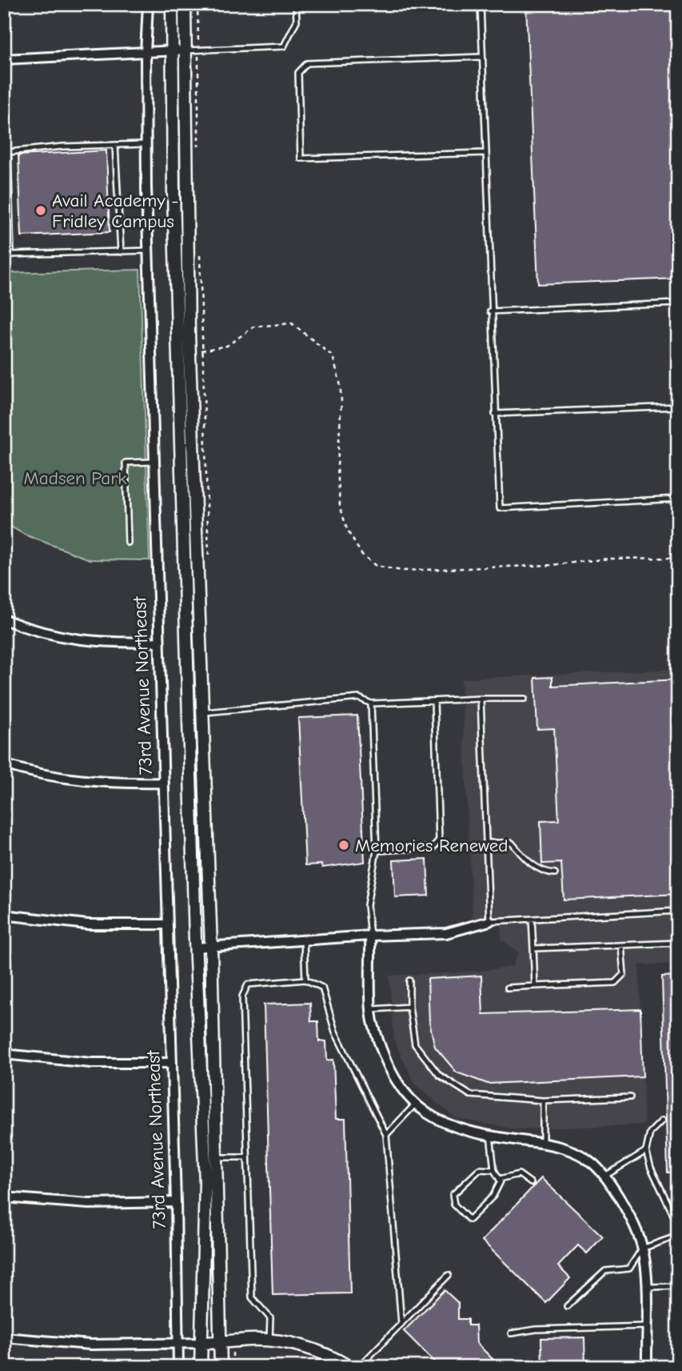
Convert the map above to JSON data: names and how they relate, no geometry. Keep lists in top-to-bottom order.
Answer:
{
  "streets": {
    "street": ["73rd Avenue Northeast"]
  },
  "parks": ["Madsen Park"],
  "places": ["Avail Academy - Fridley Campus", "Memories Renewed"]
}
